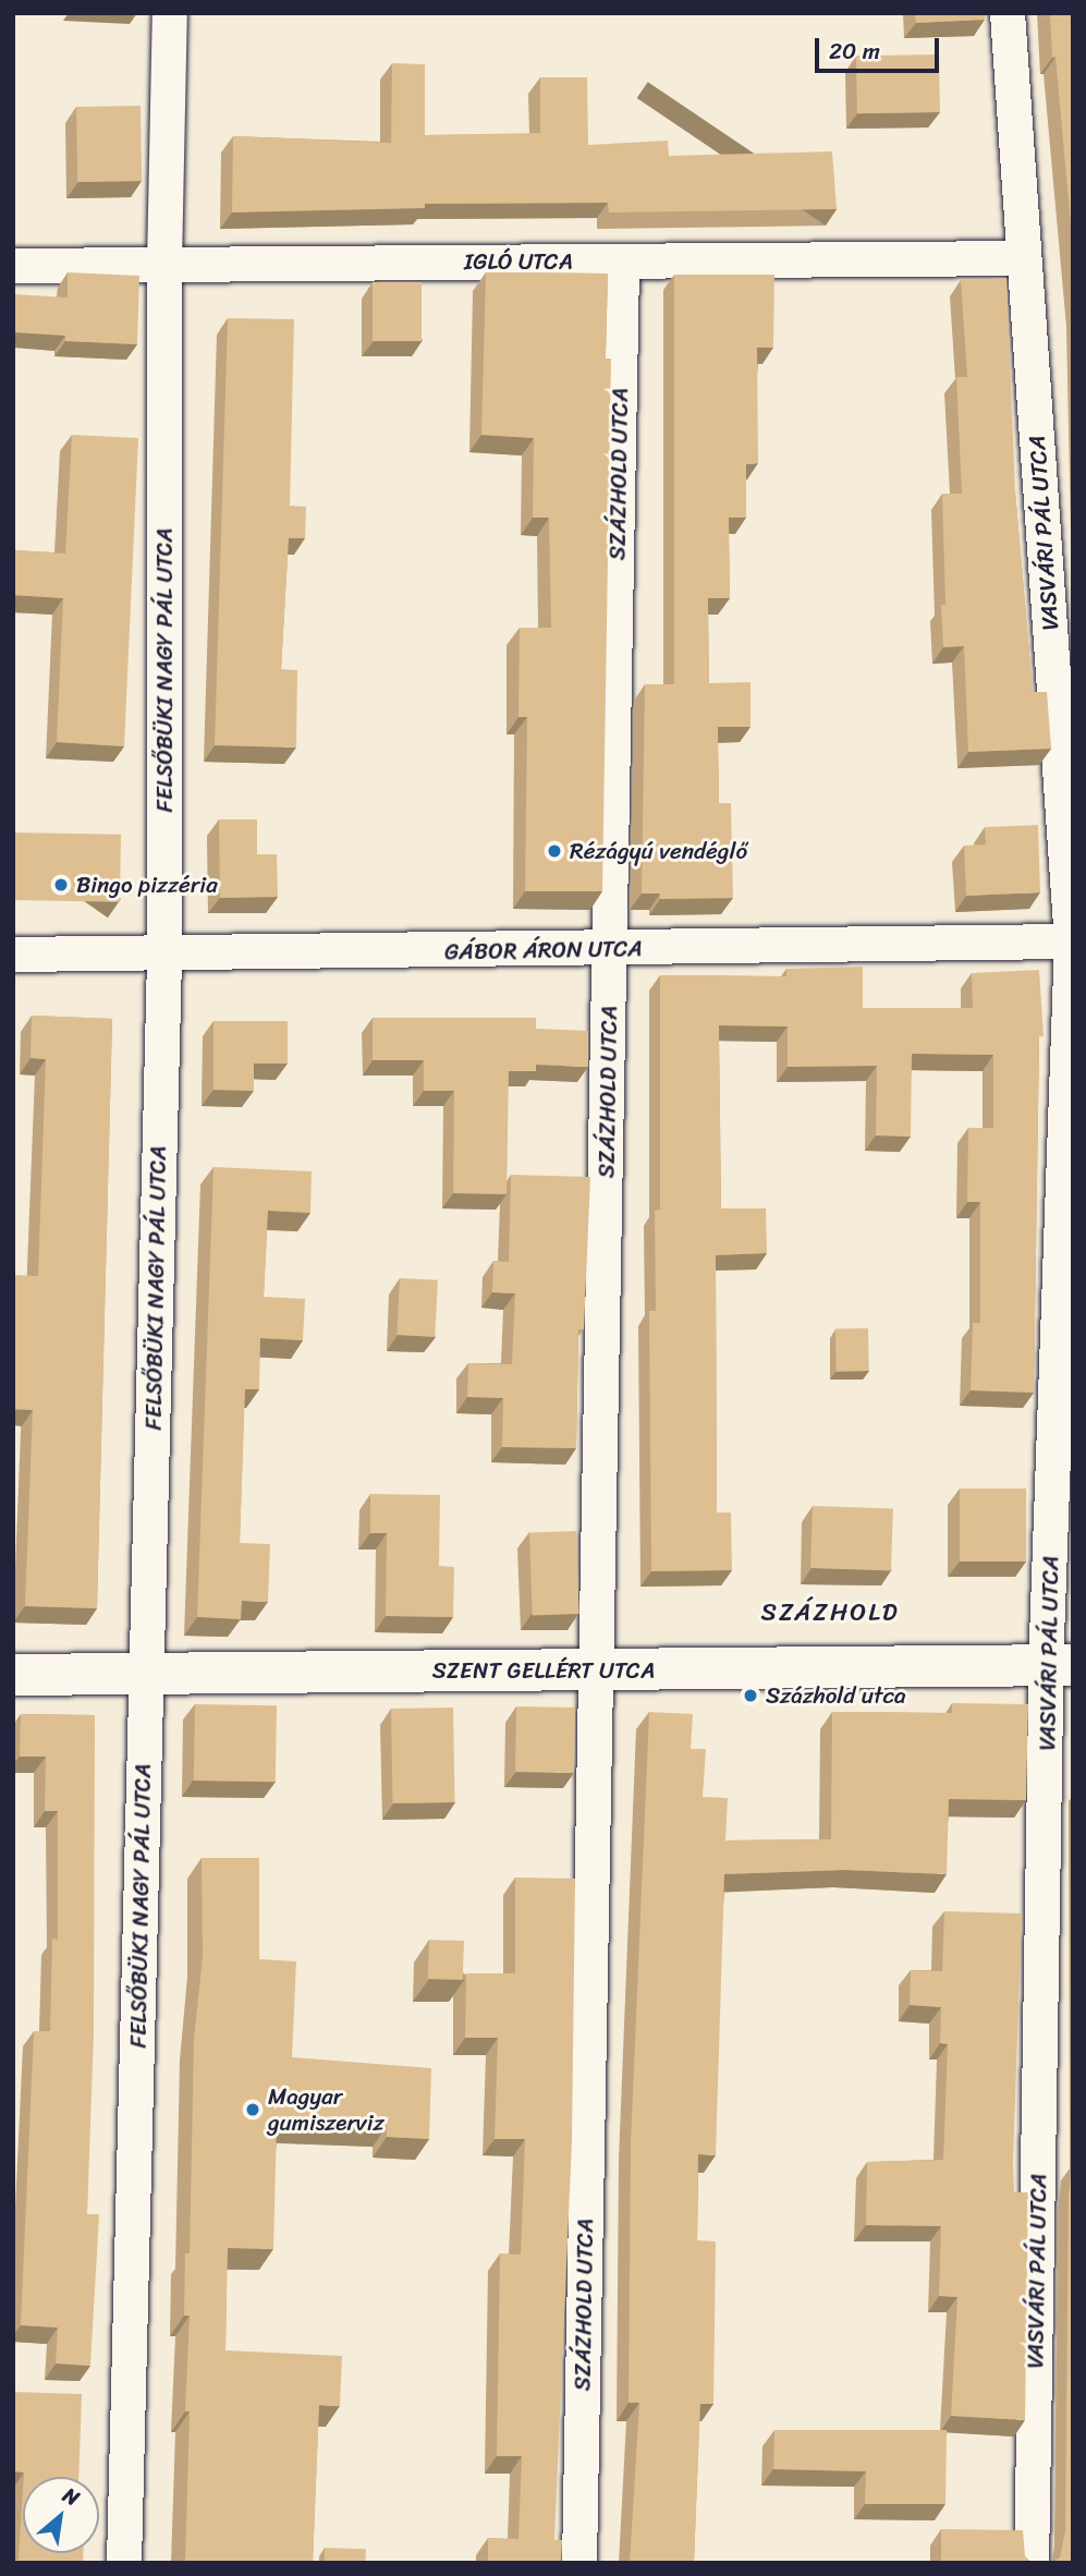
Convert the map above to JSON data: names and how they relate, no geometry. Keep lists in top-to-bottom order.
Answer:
{
  "streets": {
    "street": [
      "IGLÓ UTCA",
      "SZÁZHOLD UTCA",
      "VASVÁRI PÁL UTCA",
      "FELSŐBÜKI NAGY PÁL UTCA",
      "GÁBOR ÁRON UTCA",
      "SZENT GELLÉRT UTCA"
    ]
  },
  "crossings": [
    ["IGLÓ UTCA", "SZÁZHOLD UTCA"],
    ["IGLÓ UTCA", "VASVÁRI PÁL UTCA"],
    ["IGLÓ UTCA", "FELSŐBÜKI NAGY PÁL UTCA"],
    ["SZÁZHOLD UTCA", "GÁBOR ÁRON UTCA"],
    ["SZÁZHOLD UTCA", "SZENT GELLÉRT UTCA"],
    ["VASVÁRI PÁL UTCA", "GÁBOR ÁRON UTCA"],
    ["VASVÁRI PÁL UTCA", "SZENT GELLÉRT UTCA"],
    ["FELSŐBÜKI NAGY PÁL UTCA", "GÁBOR ÁRON UTCA"],
    ["FELSŐBÜKI NAGY PÁL UTCA", "SZENT GELLÉRT UTCA"]
  ],
  "districts": ["SZÁZHOLD"],
  "places": [
    "Rézágyú vendéglő",
    "Bingo pizzéria",
    "Százhold utca",
    "Magyar gumiszerviz"
  ],
  "scale_bar": "20 m",
  "north": "top right"
}
